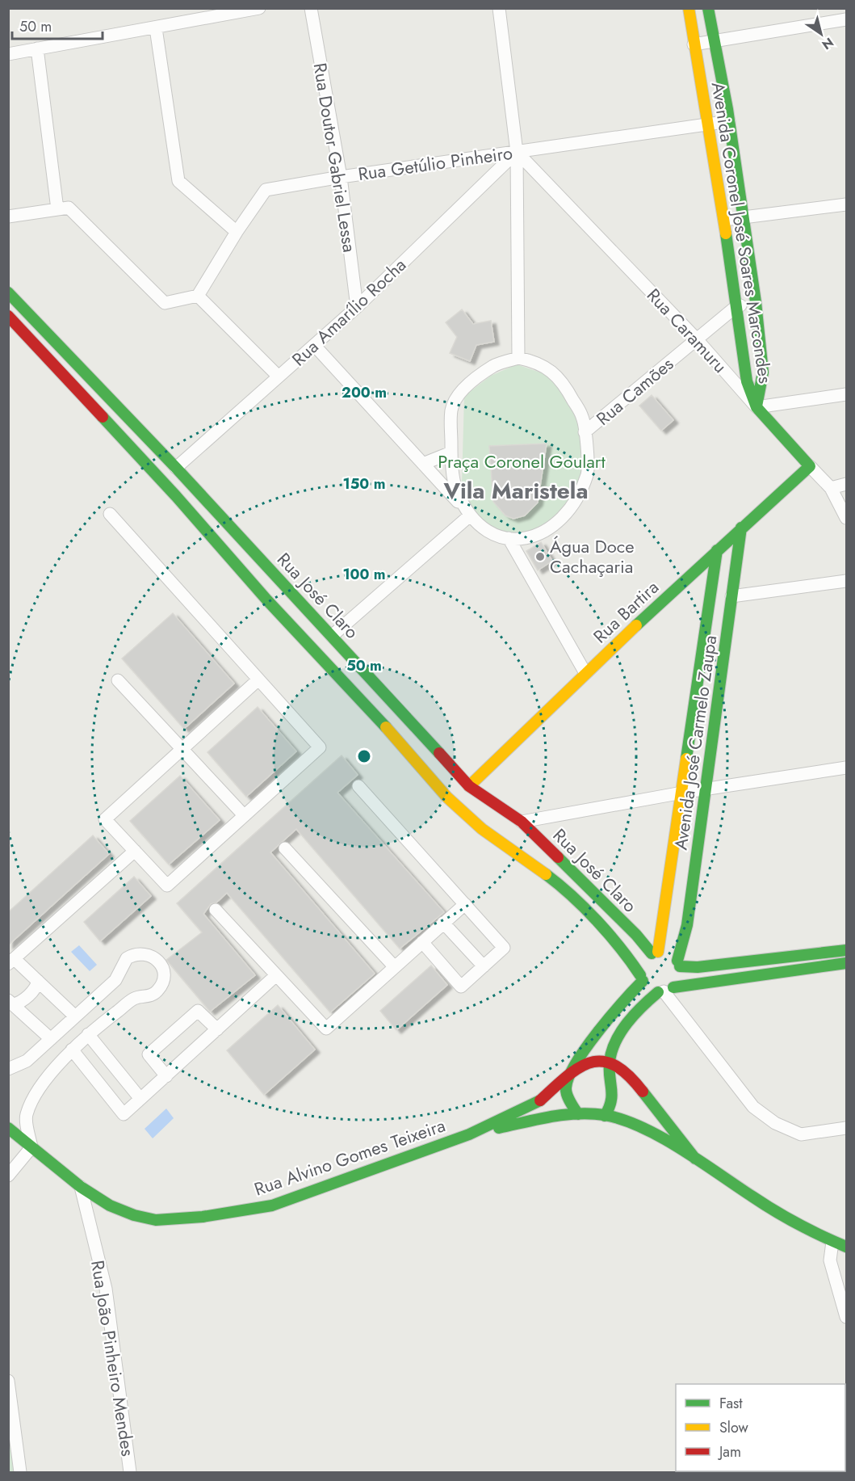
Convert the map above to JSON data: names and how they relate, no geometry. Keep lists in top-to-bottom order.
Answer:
{
  "streets": {
    "street": [
      "Rua Doutor Gabriel Lessa",
      "Rua Getúlio Pinheiro",
      "Avenida Coronel José Soares Marcondes",
      "Rua Amarílio Rocha",
      "Rua Caramuru",
      "Rua Camões",
      "Rua José Claro",
      "Rua Bartira",
      "Avenida José Carmelo Zaupa",
      "Rua Alvino Gomes Teixeira",
      "Rua João Pinheiro Mendes"
    ]
  },
  "crossings": [
    ["Rua Doutor Gabriel Lessa", "Rua Getúlio Pinheiro"],
    ["Rua Doutor Gabriel Lessa", "Rua Amarílio Rocha"],
    ["Rua Getúlio Pinheiro", "Avenida Coronel José Soares Marcondes"],
    ["Rua Getúlio Pinheiro", "Rua Amarílio Rocha"],
    ["Rua Getúlio Pinheiro", "Rua Caramuru"],
    ["Avenida Coronel José Soares Marcondes", "Rua Caramuru"],
    ["Avenida Coronel José Soares Marcondes", "Rua Camões"],
    ["Rua Amarílio Rocha", "Rua Caramuru"],
    ["Rua Amarílio Rocha", "Rua José Claro"],
    ["Rua Caramuru", "Rua Camões"],
    ["Rua Caramuru", "Rua Bartira"],
    ["Rua José Claro", "Rua Bartira"],
    ["Rua José Claro", "Avenida José Carmelo Zaupa"],
    ["Rua Bartira", "Avenida José Carmelo Zaupa"],
    ["Rua Alvino Gomes Teixeira", "Rua João Pinheiro Mendes"]
  ],
  "districts": ["Vila Maristela"],
  "parks": ["Praça Coronel Goulart"],
  "places": ["Água Doce Cachaçaria"],
  "legend": ["Fast", "Slow", "Jam"],
  "scale_bar": "50 m",
  "north": "bottom right",
  "rings": [
    "200 m",
    "150 m",
    "100 m",
    "50 m"
  ]
}
